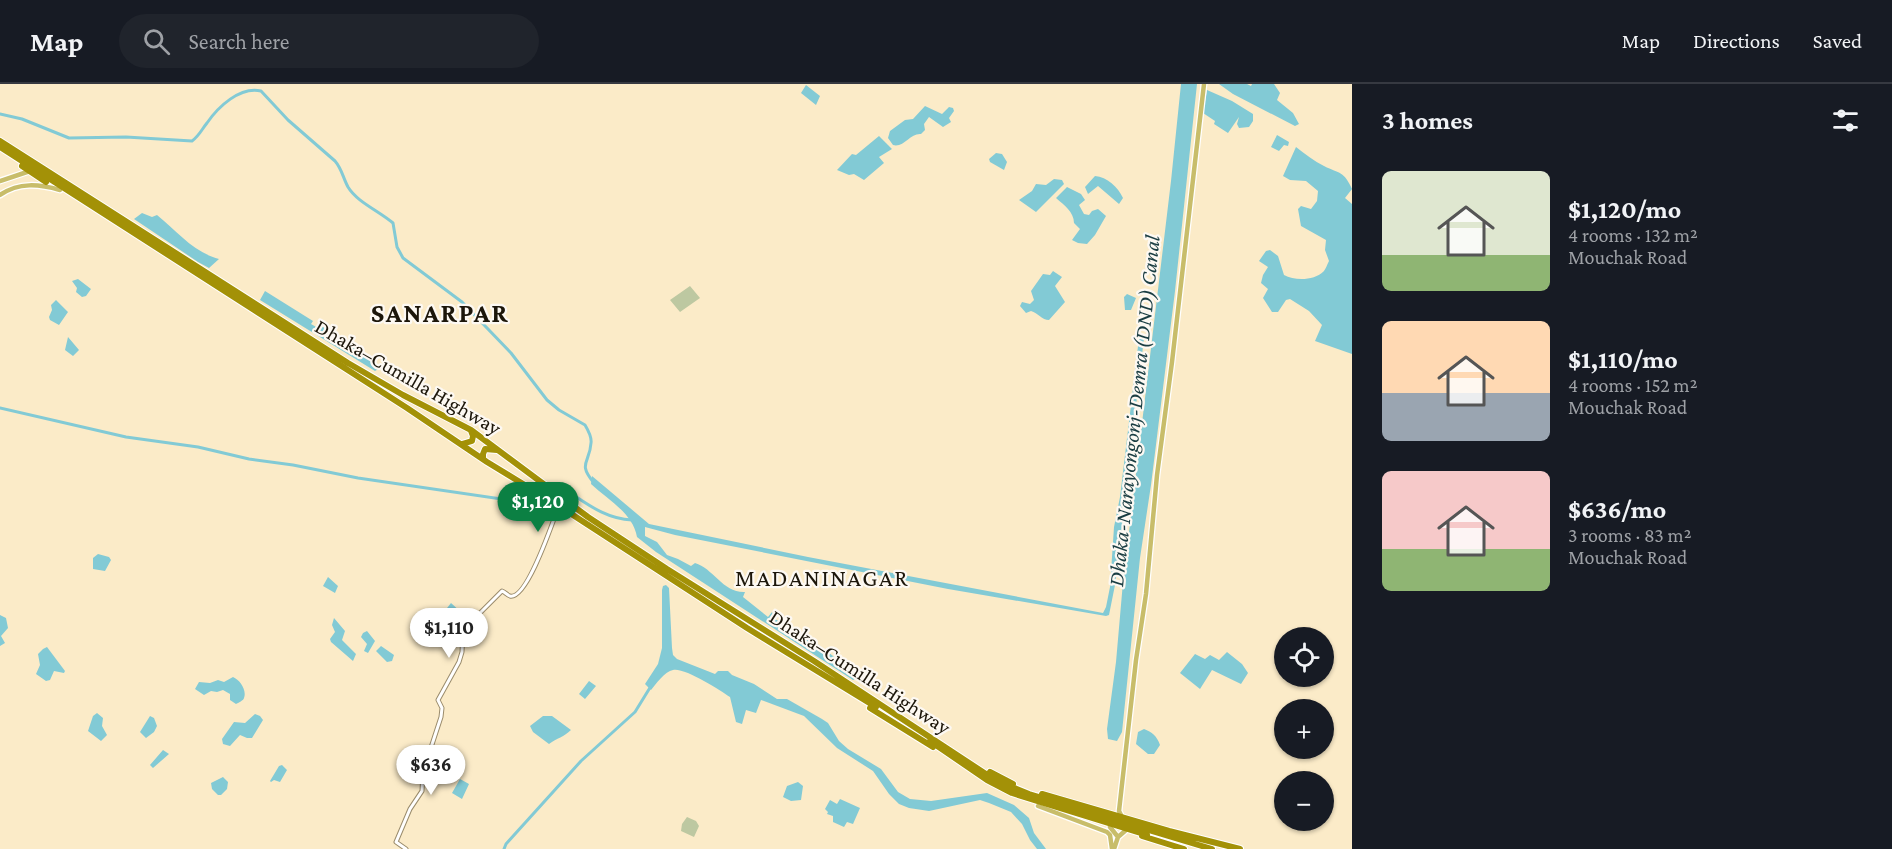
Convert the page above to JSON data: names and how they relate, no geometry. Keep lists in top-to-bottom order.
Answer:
{
  "streets": {
    "highway": ["Dhaka–Cumilla Highway"]
  },
  "districts": ["SANARPAR", "MADANINAGAR"],
  "water": ["Dhaka-Narayongonj-Demra (DND) Canal"],
  "page": {
    "header": "Map",
    "search": "Search here",
    "nav": ["Map", "Directions", "Saved"],
    "heading": "3 homes",
    "list": [
      {
        "name": "$1,120/mo",
        "note": "4 rooms · 132 m² · Mouchak Road"
      },
      {
        "name": "$1,110/mo",
        "note": "4 rooms · 152 m² · Mouchak Road"
      },
      {
        "name": "$636/mo",
        "note": "3 rooms · 83 m² · Mouchak Road"
      }
    ],
    "price": ["$1,120", "$1,110", "$636"],
    "map_buttons": ["+", "−"]
  }
}
